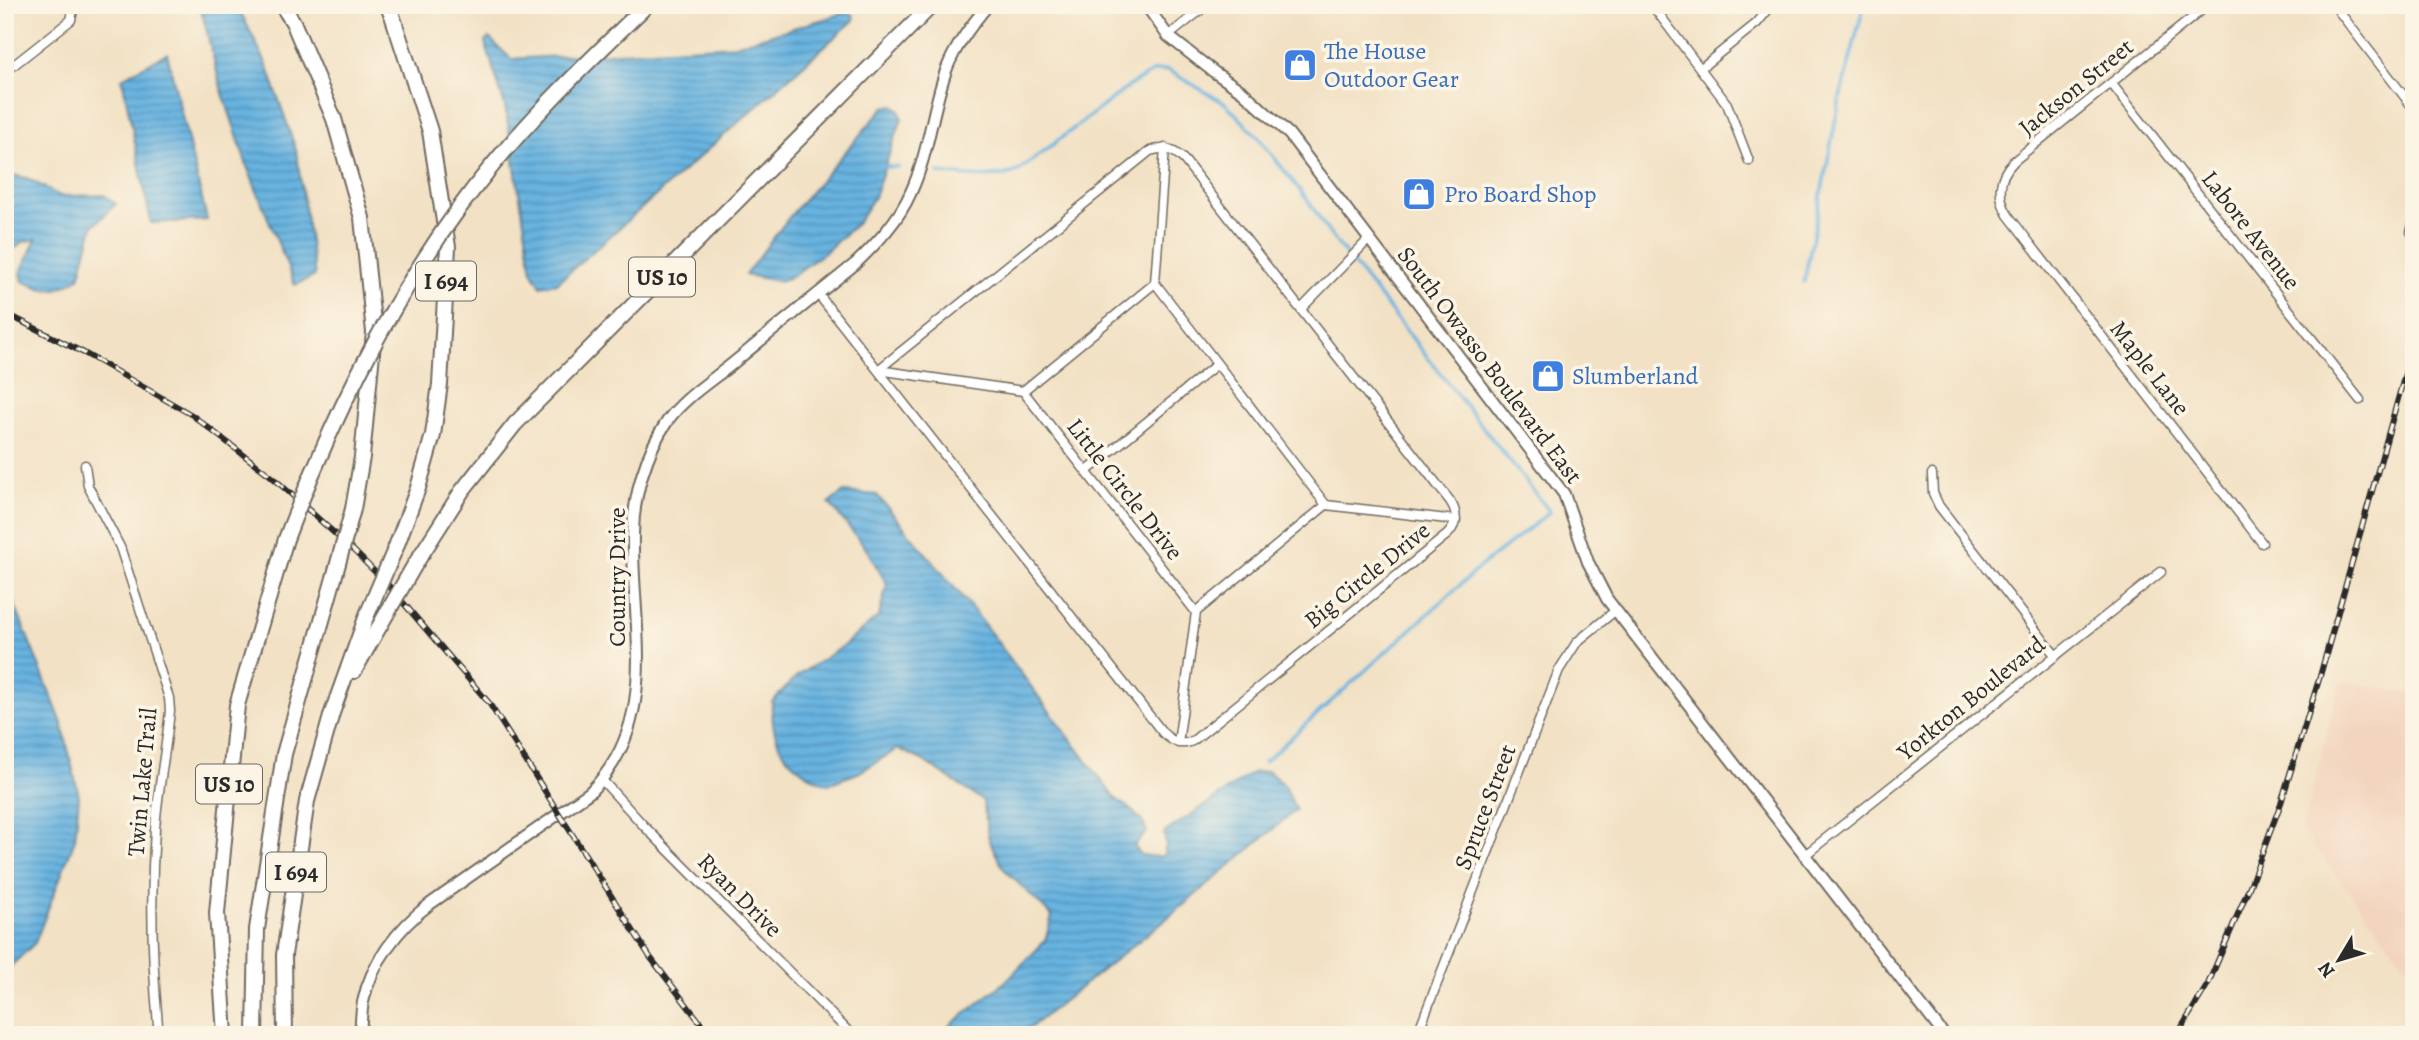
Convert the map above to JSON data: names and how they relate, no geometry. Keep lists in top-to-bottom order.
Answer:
{
  "streets": {
    "highway": ["US 10", "I 694"],
    "street": [
      "Jackson Street",
      "Labore Avenue",
      "South Owasso Boulevard East",
      "Maple Lane",
      "Little Circle Drive",
      "Big Circle Drive",
      "Country Drive",
      "Yorkton Boulevard",
      "Twin Lake Trail",
      "Spruce Street",
      "Ryan Drive"
    ]
  },
  "crossings": [
    ["Jackson Street", "Labore Avenue"],
    ["Jackson Street", "Maple Lane"],
    ["US 10", "I 694"],
    ["South Owasso Boulevard East", "Yorkton Boulevard"],
    ["South Owasso Boulevard East", "Spruce Street"],
    ["Country Drive", "Ryan Drive"]
  ],
  "places": {
    "shop": ["The House Outdoor Gear", "Pro Board Shop", "Slumberland"]
  },
  "north": "bottom left"
}
